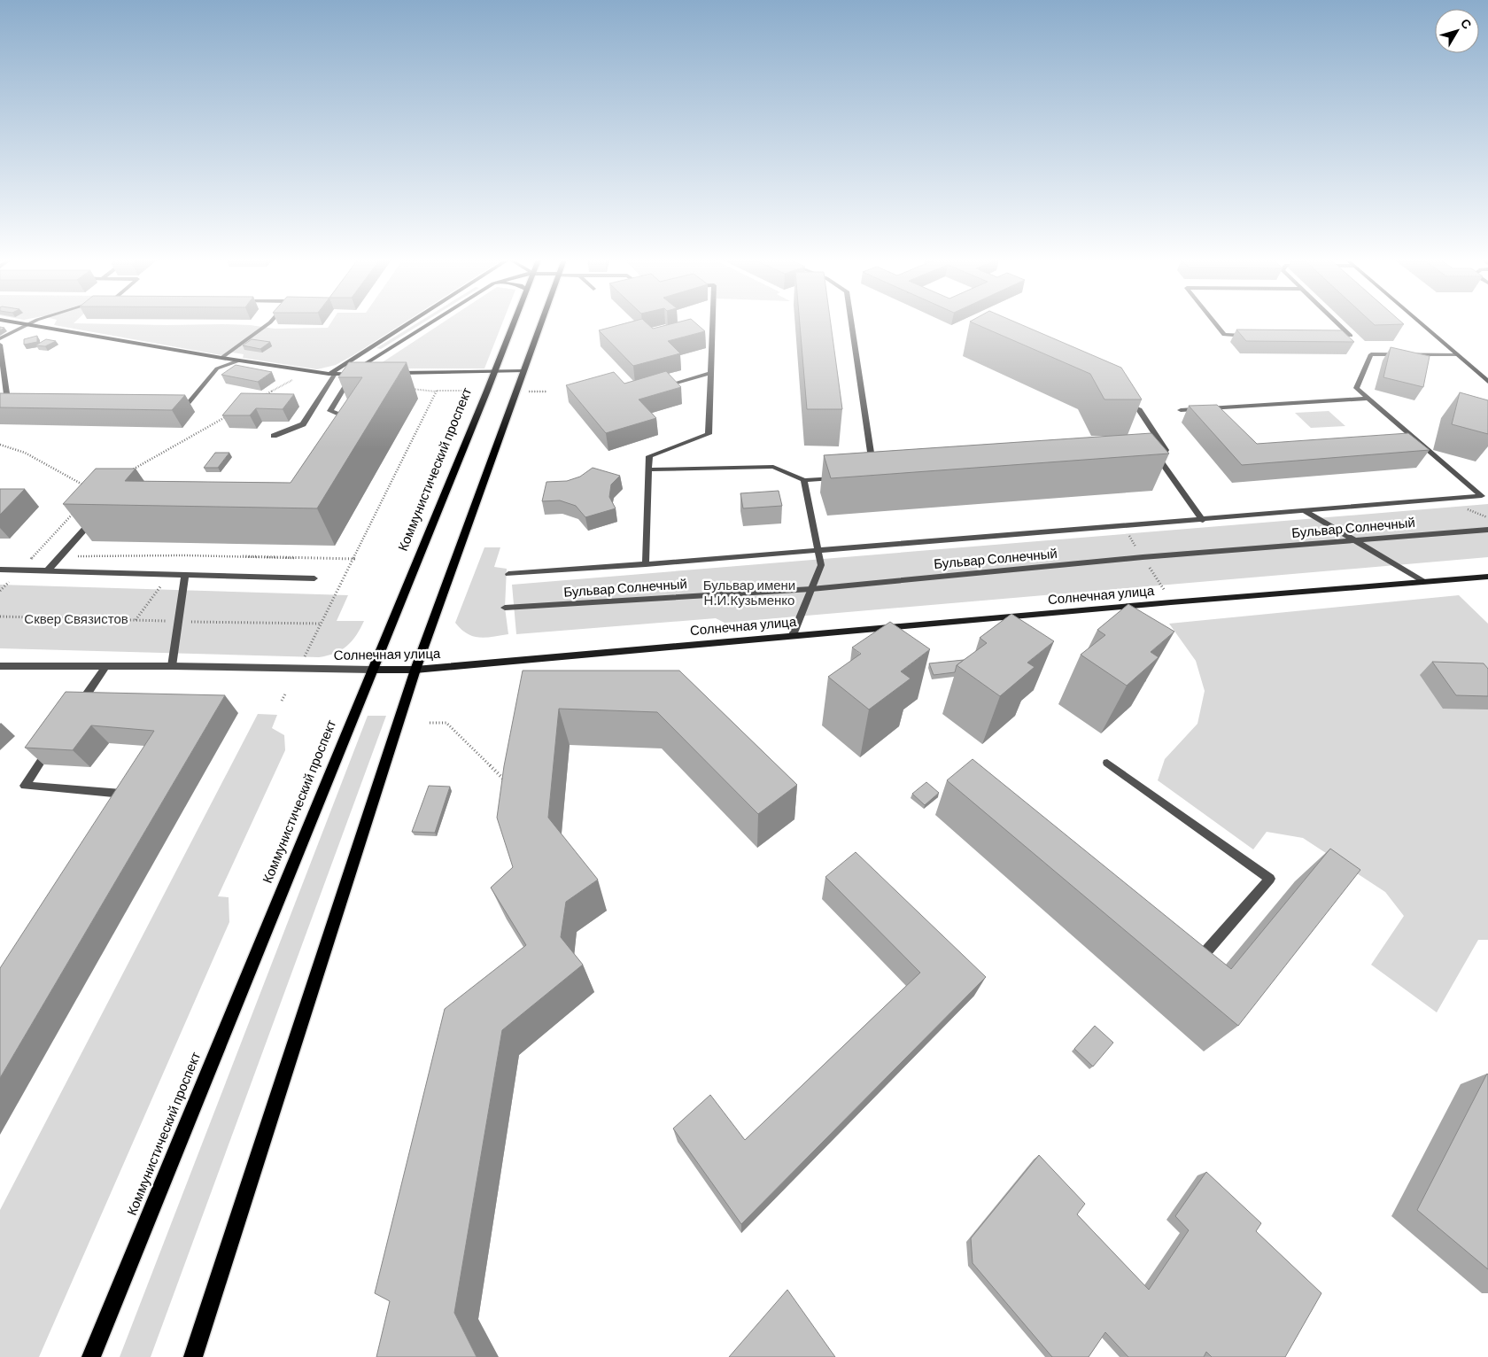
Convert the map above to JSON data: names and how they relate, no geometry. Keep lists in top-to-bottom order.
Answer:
{
  "streets": {
    "main road": ["Коммунистический проспект"],
    "street": ["Бульвар Солнечный", "Солнечная улица"]
  },
  "crossings": [
    ["Коммунистический проспект", "Солнечная улица"]
  ],
  "parks": ["Бульвар имени Н.И.Кузьменко", "Сквер Связистов"],
  "north": "top right"
}
